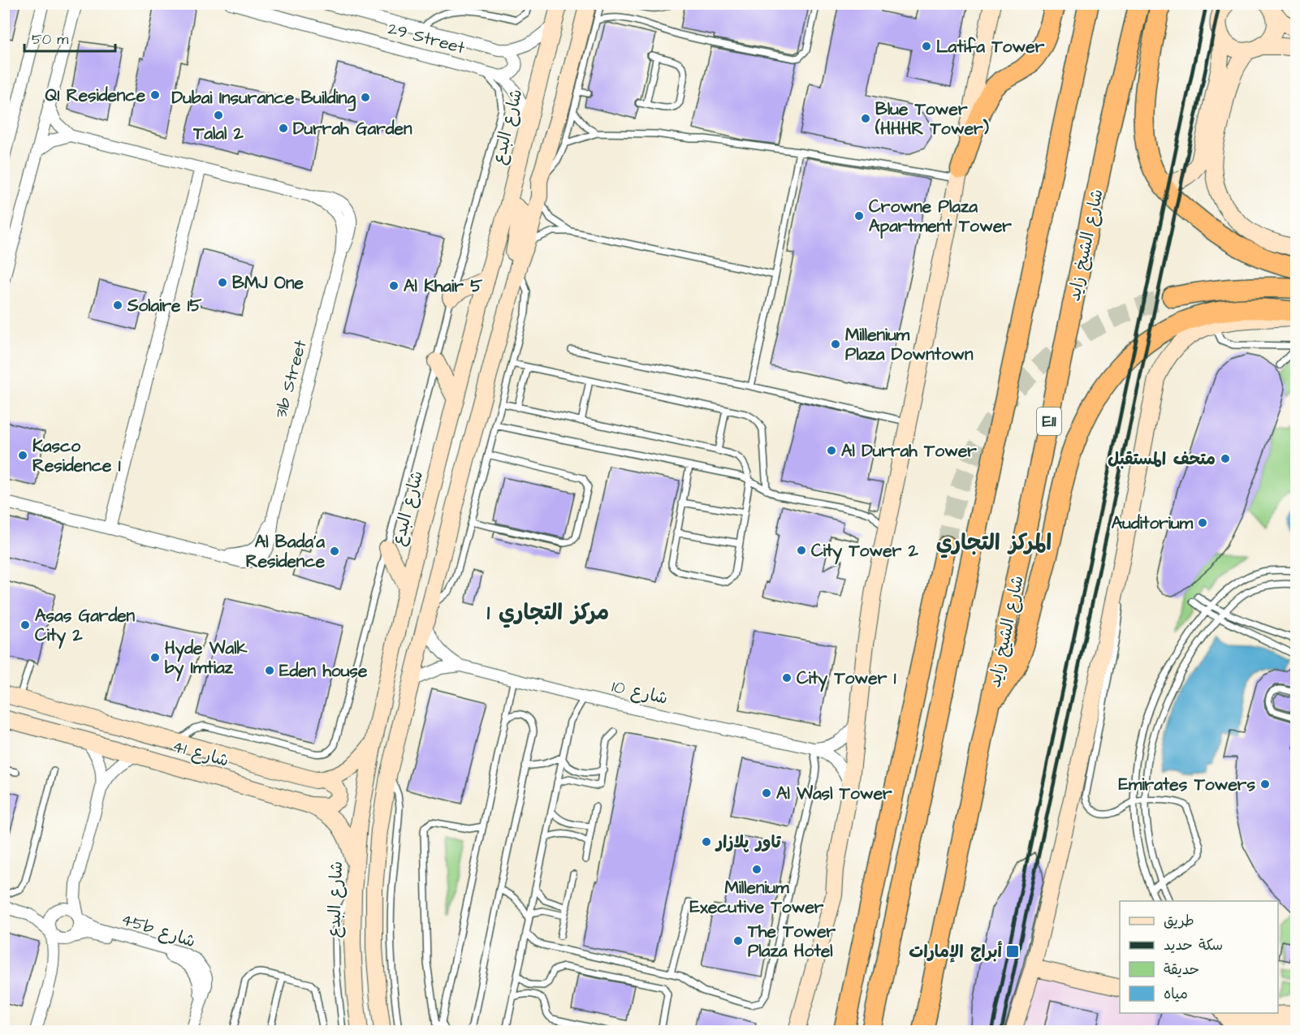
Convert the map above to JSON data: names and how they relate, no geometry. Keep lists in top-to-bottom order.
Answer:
{
  "streets": {
    "highway": ["شارع الشيخ زايد", "E11"],
    "street": [
      "29 Street",
      "شارع البدع",
      "31b Street",
      "شارع 10",
      "شارع 41",
      "45b شارع"
    ]
  },
  "crossings": [
    ["29 Street", "شارع البدع"],
    ["شارع البدع", "شارع 41"]
  ],
  "districts": ["المركز التجاري", "مركز التجاري 1"],
  "places": {
    "other": [
      "Latifa Tower",
      "Q1 Residence",
      "Dubai Insurance Building",
      "Talal 2",
      "Blue Tower (HHHR Tower)",
      "Durrah Garden",
      "Crowne Plaza Apartment Tower",
      "BMJ One",
      "Al Khair 5",
      "Solaire 15",
      "Millenium Plaza Downtown",
      "Al Durrah Tower",
      "Kasco Residence 1",
      "متحف المستقبل",
      "Auditorium",
      "City Tower 2",
      "Al Bada'a Residence",
      "Asas Garden City 2",
      "Hyde Walk by Imtiaz",
      "Eden house",
      "City Tower 1",
      "Emirates Towers",
      "Al Wasl Tower",
      "تاور پلازار",
      "Millenium Executive Tower",
      "The Tower Plaza Hotel"
    ],
    "transit": ["أبراج الإمارات"]
  },
  "legend": [
    "طريق",
    "سكة حديد",
    "حديقة",
    "مياه"
  ],
  "scale_bar": "50 m"
}
